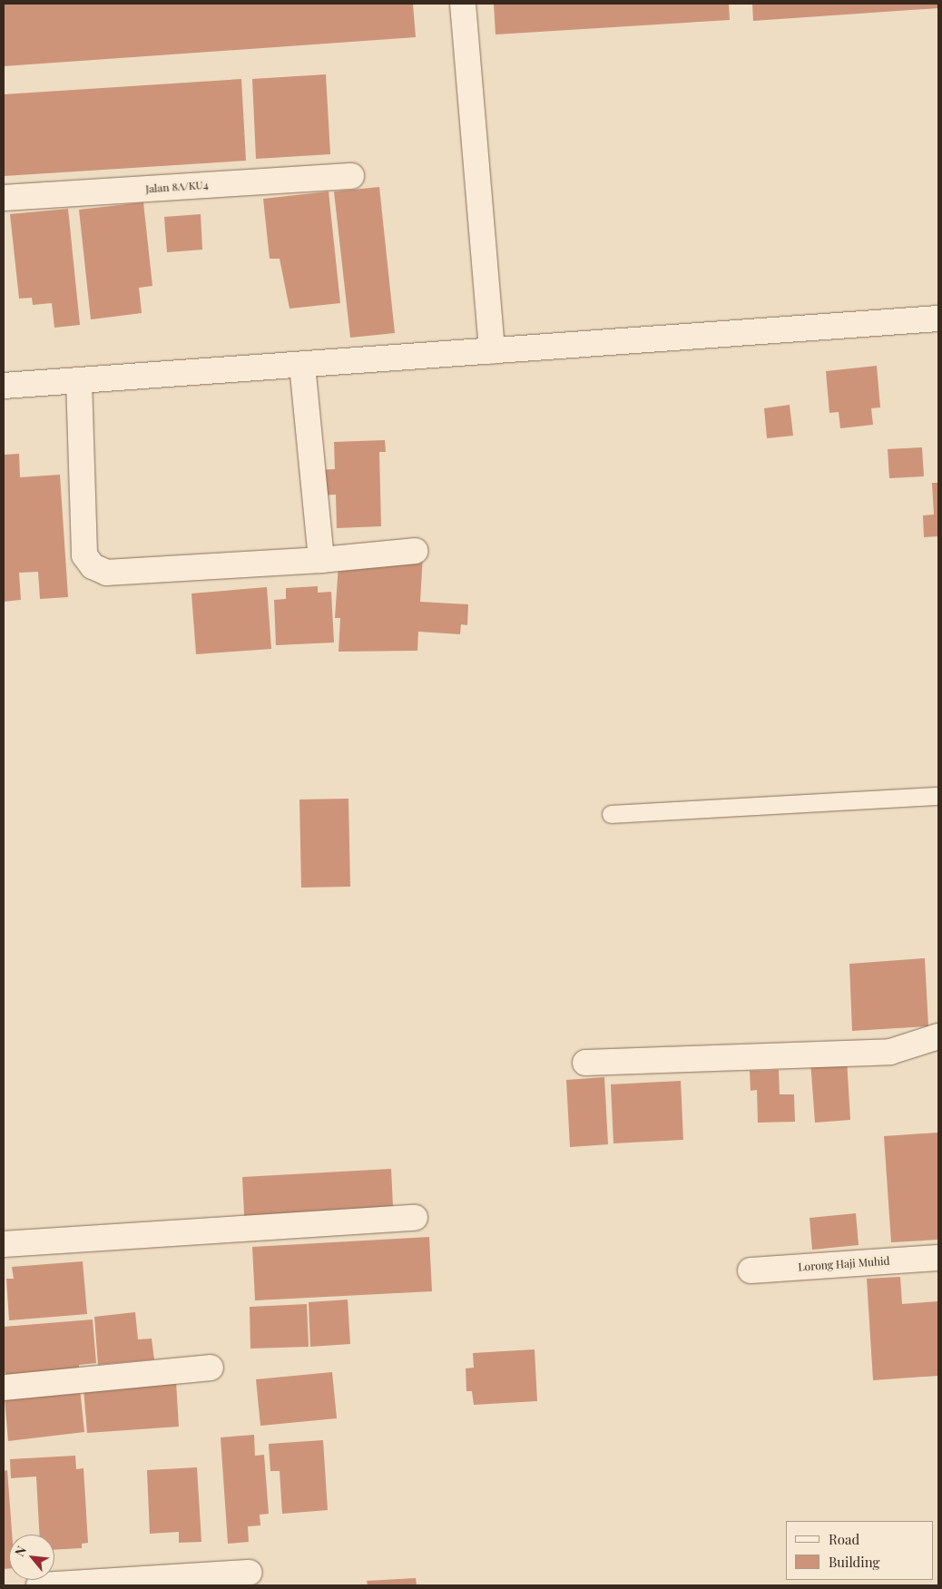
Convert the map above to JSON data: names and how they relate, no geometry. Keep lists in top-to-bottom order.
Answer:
{
  "streets": {
    "street": ["Jalan 8A/KU4", "Lorong Haji Muhid"]
  },
  "legend": ["Road", "Building"],
  "north": "top left"
}
